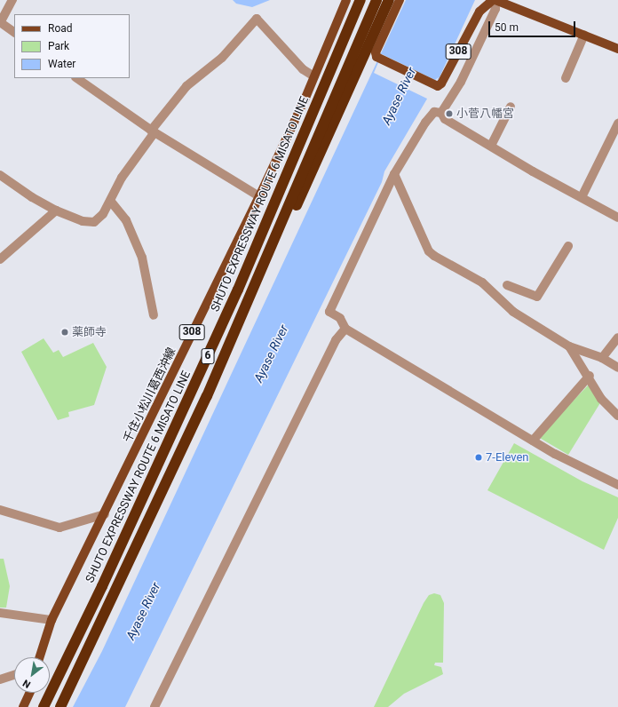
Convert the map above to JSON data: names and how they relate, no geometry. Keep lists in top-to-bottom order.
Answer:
{
  "streets": {
    "highway": ["SHUTO EXPRESSWAY ROUTE 6 MISATO LINE", "6"],
    "main road": ["308", "千住小松川葛西沖線"]
  },
  "water": ["Ayase River"],
  "places": ["小菅八幡宮", "薬師寺", "7-Eleven"],
  "legend": ["Road", "Park", "Water"],
  "scale_bar": "50 m",
  "north": "bottom left"
}
